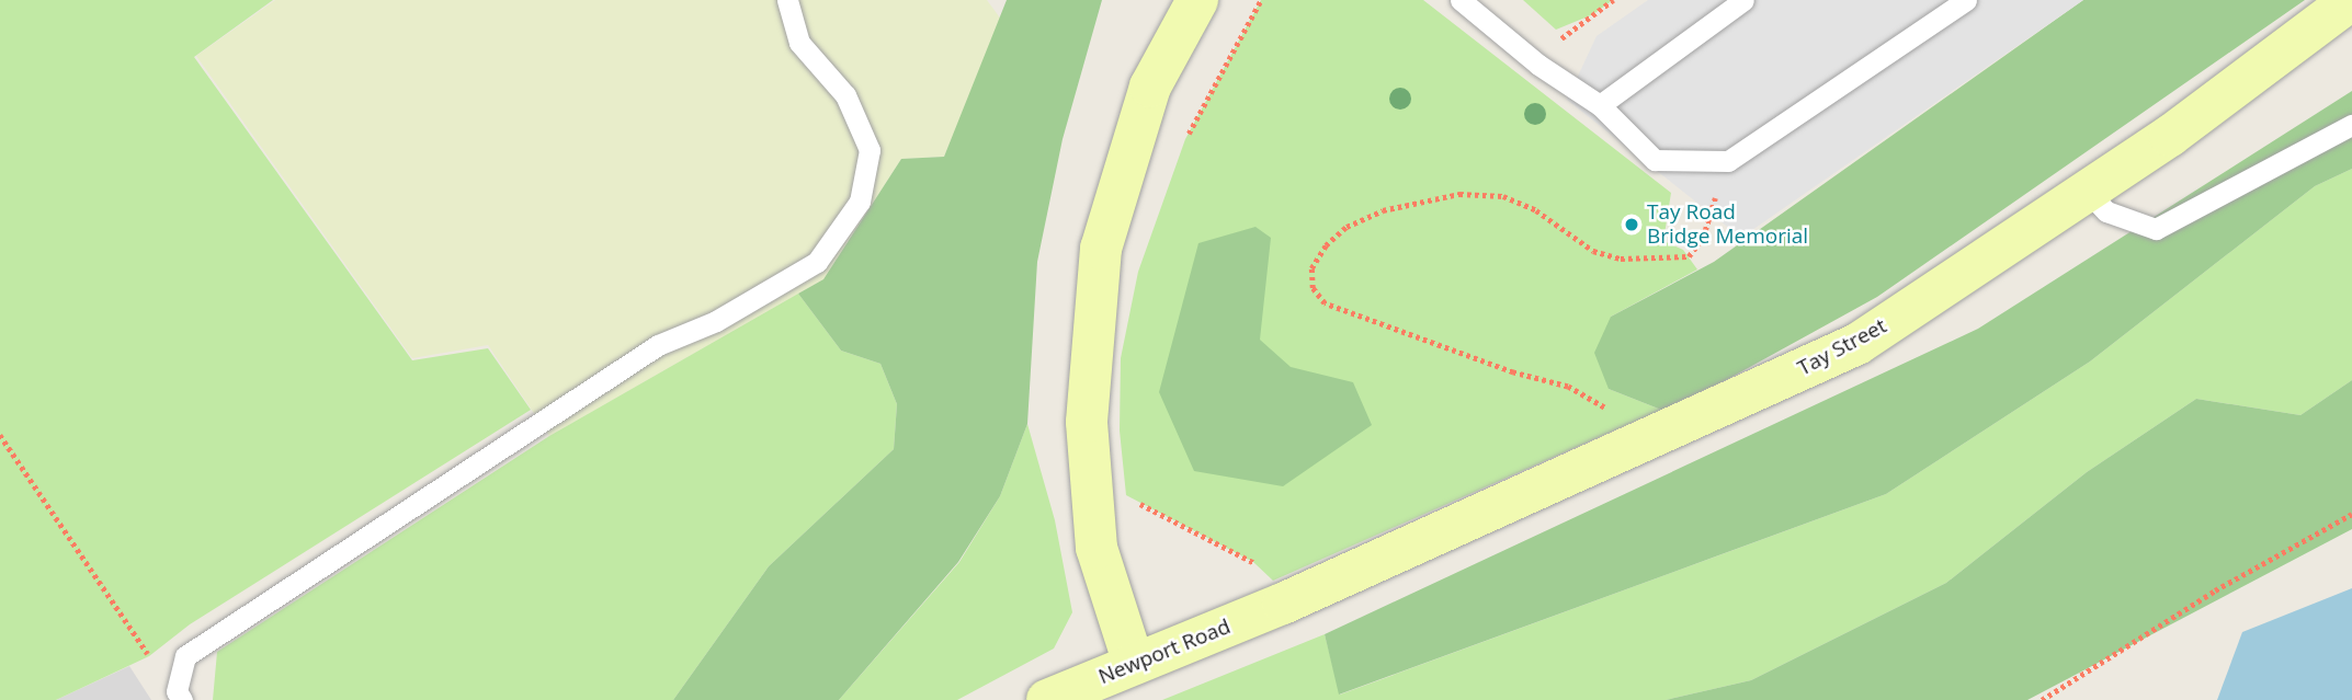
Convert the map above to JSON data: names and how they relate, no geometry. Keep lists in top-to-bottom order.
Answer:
{
  "streets": {
    "main road": ["Tay Street", "Newport Road"]
  },
  "crossings": [
    ["Tay Street", "Newport Road"]
  ],
  "places": ["Tay Road Bridge Memorial"]
}
